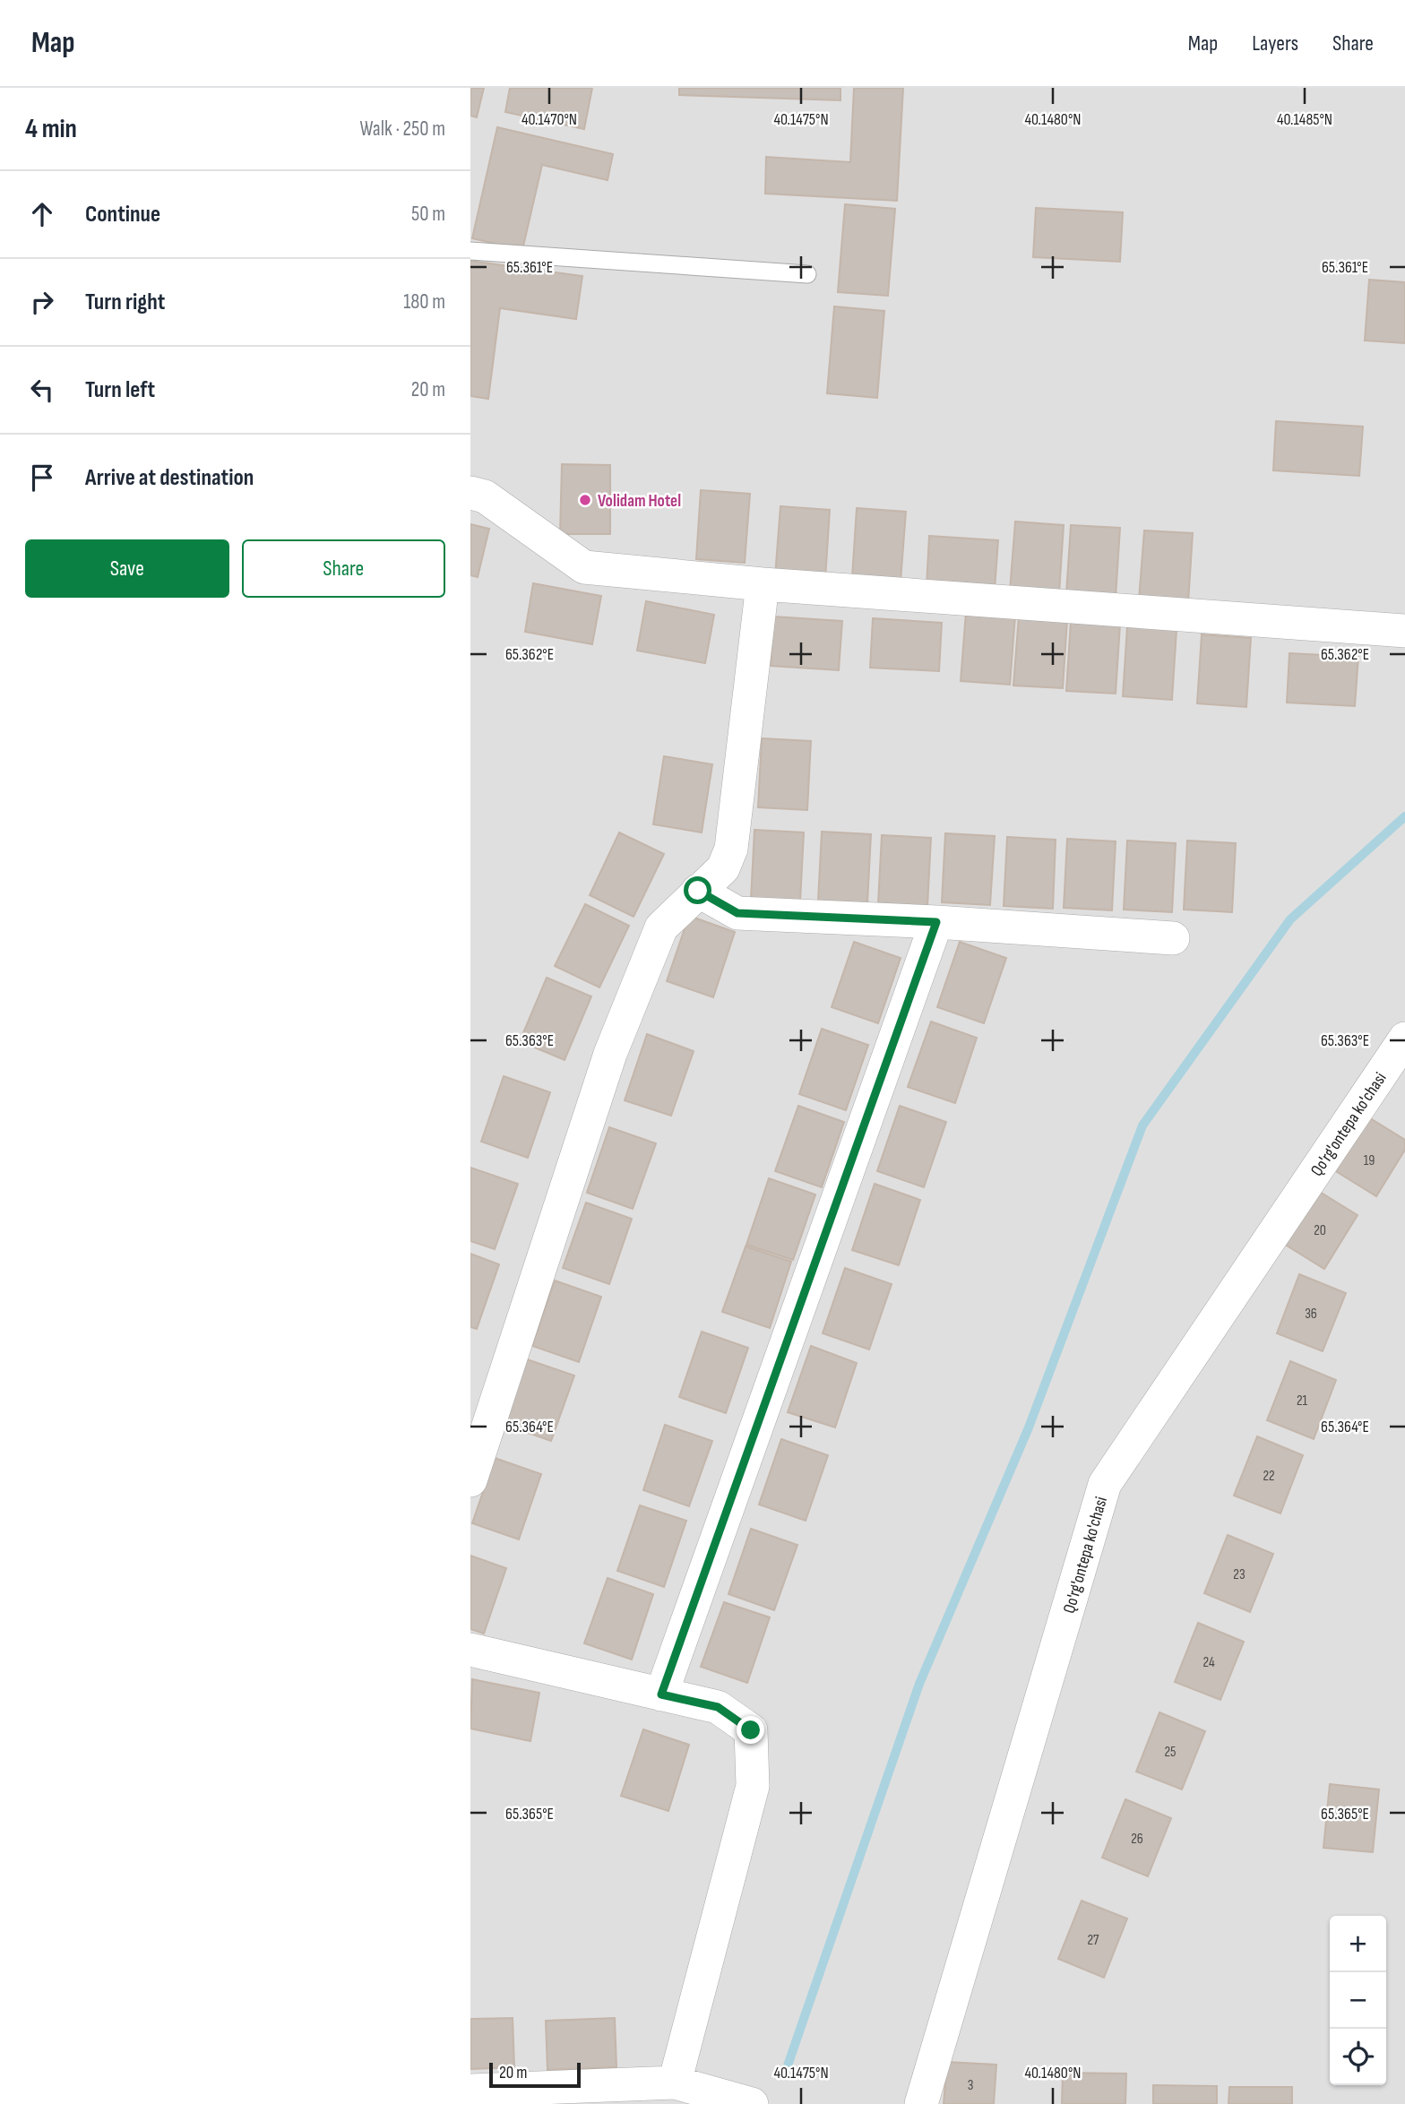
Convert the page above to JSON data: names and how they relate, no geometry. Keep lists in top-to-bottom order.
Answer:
{
  "streets": {
    "street": ["Qo'rg'ontepa ko'chasi"]
  },
  "places": ["Volidam Hotel"],
  "house_numbers": [
    "19",
    "20",
    "36",
    "21",
    "22",
    "23",
    "24",
    "25",
    "26",
    "27",
    "3"
  ],
  "scale_bar": "20 m",
  "page": {
    "header": "Map",
    "nav": ["Map", "Layers", "Share"],
    "heading": ["4 min", "Walk · 250 m"],
    "list": [
      ["Continue", "50 m"],
      ["Turn right", "180 m"],
      ["Turn left", "20 m"],
      "Arrive at destination"
    ],
    "buttons": ["Save", "Share"],
    "map_buttons": ["+", "−"],
    "scale": "20 m"
  },
  "coordinates": [
    "40.1470°N",
    "40.1475°N",
    "40.1480°N",
    "40.1485°N",
    "65.361°E",
    "65.362°E",
    "65.363°E",
    "65.364°E",
    "65.365°E"
  ]
}
